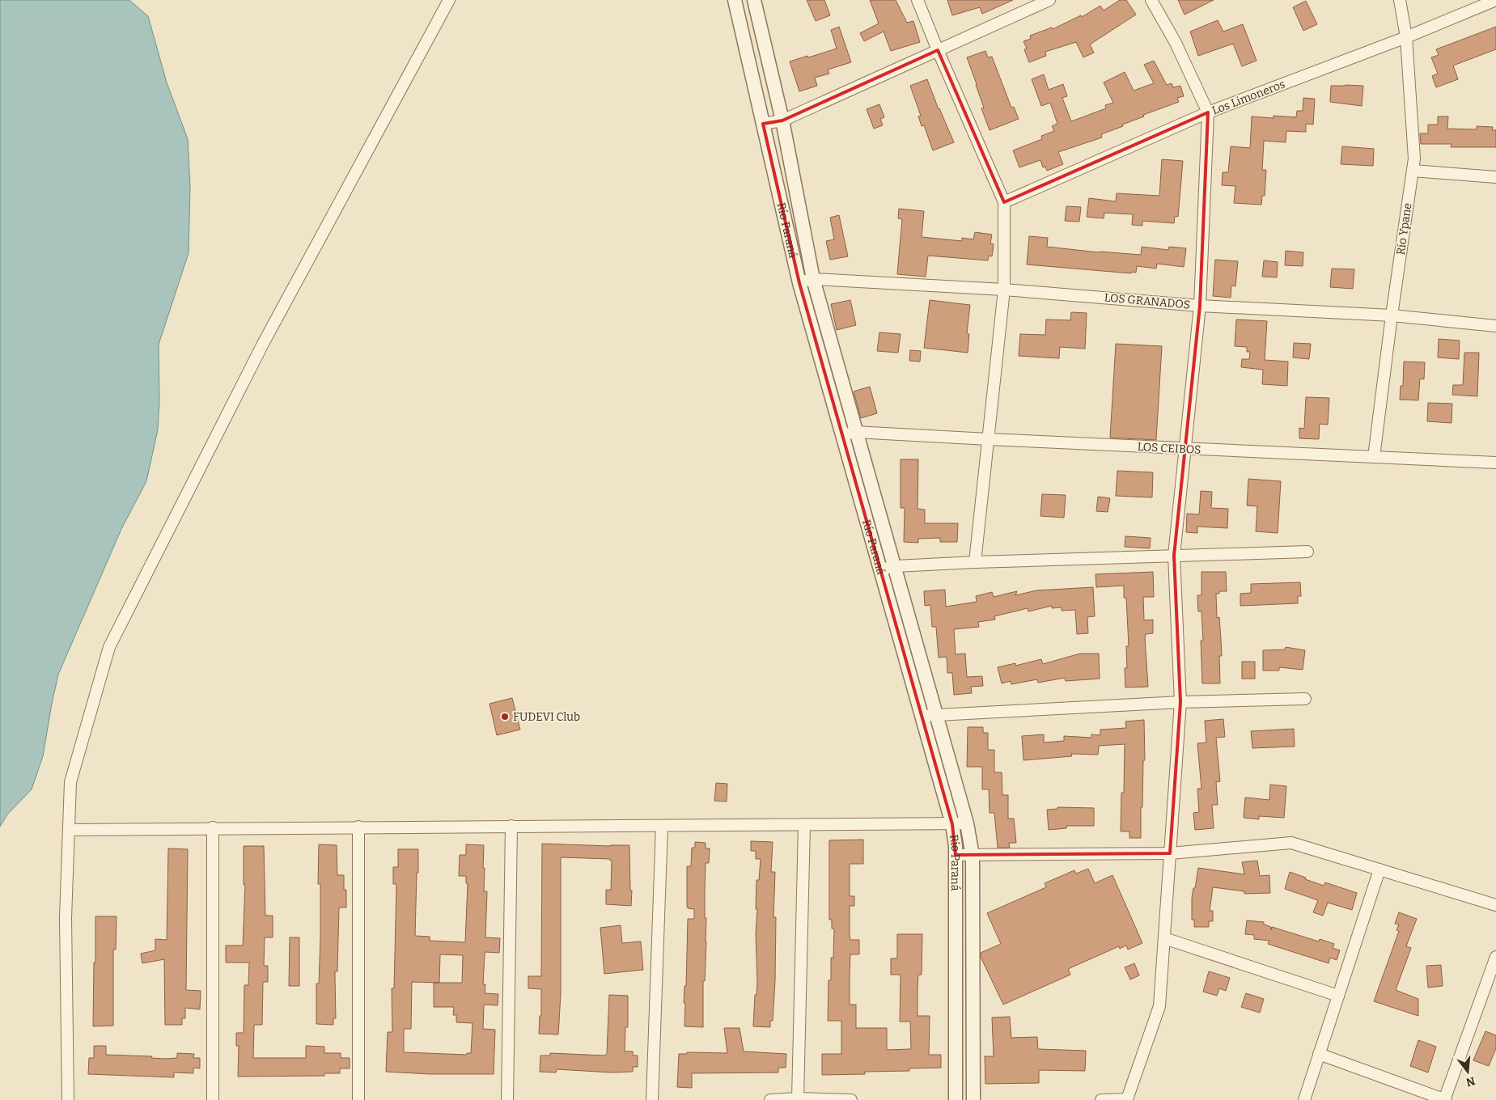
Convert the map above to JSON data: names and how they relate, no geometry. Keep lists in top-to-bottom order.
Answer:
{
  "streets": {
    "street": [
      "Los Limoneros",
      "Río Ypane",
      "Río Paraná",
      "LOS GRANADOS",
      "LOS CEIBOS"
    ]
  },
  "crossings": [
    ["Los Limoneros", "Río Ypane"],
    ["Río Ypane", "LOS GRANADOS"],
    ["Río Ypane", "LOS CEIBOS"],
    ["Río Paraná", "LOS GRANADOS"],
    ["Río Paraná", "LOS CEIBOS"]
  ],
  "places": ["FUDEVI Club"],
  "north": "bottom"
}
